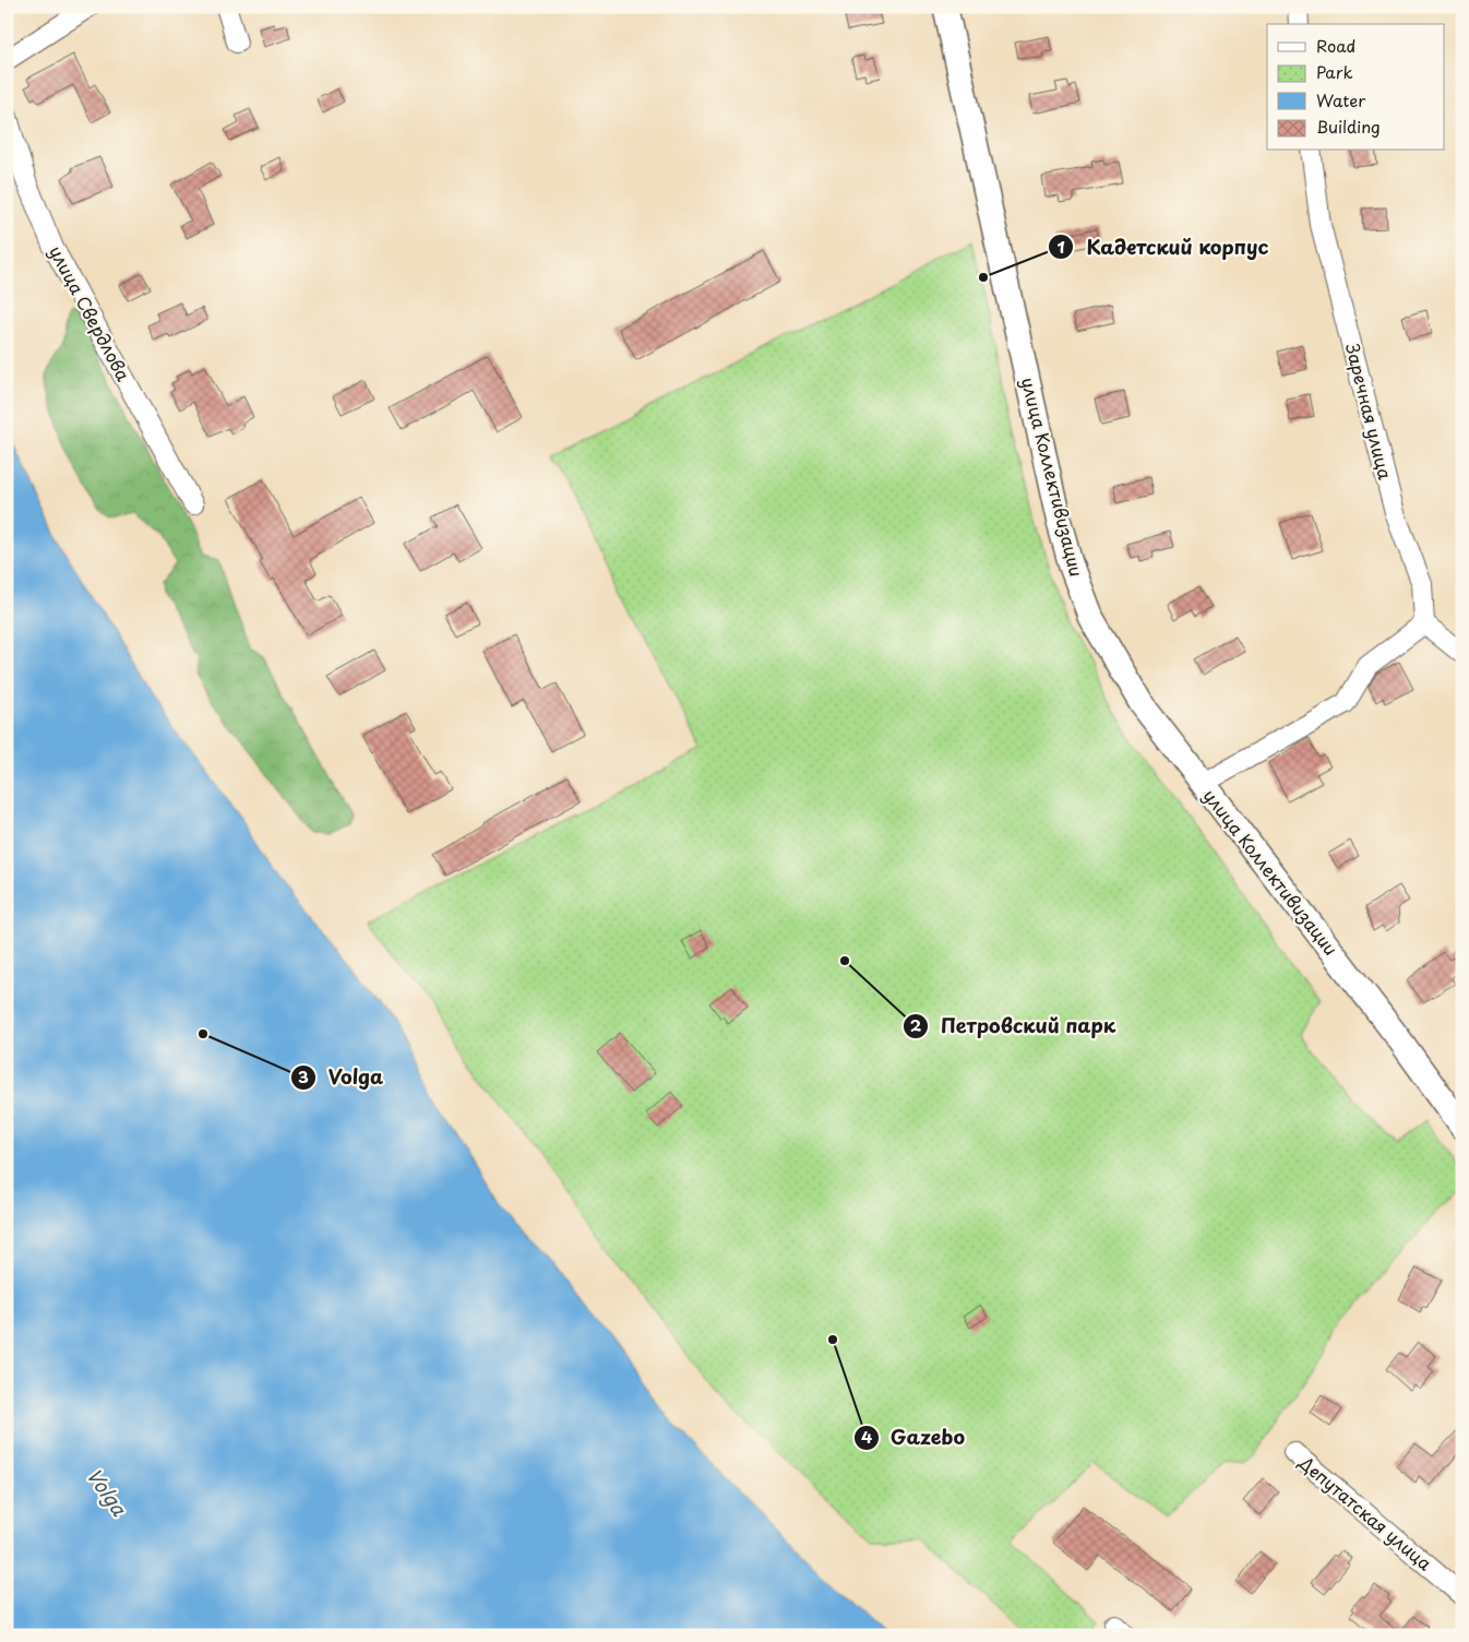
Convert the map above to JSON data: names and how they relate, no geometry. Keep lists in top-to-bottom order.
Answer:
{
  "streets": {
    "main road": ["улица Коллективизации"],
    "street": ["улица Свердлова", "Заречная улица", "Депутатская улица"]
  },
  "water": ["Volga"],
  "places": [
    "Кадетский корпус",
    "Петровский парк",
    "Volga",
    "Gazebo"
  ],
  "legend": [
    "Road",
    "Park",
    "Water",
    "Building"
  ]
}
